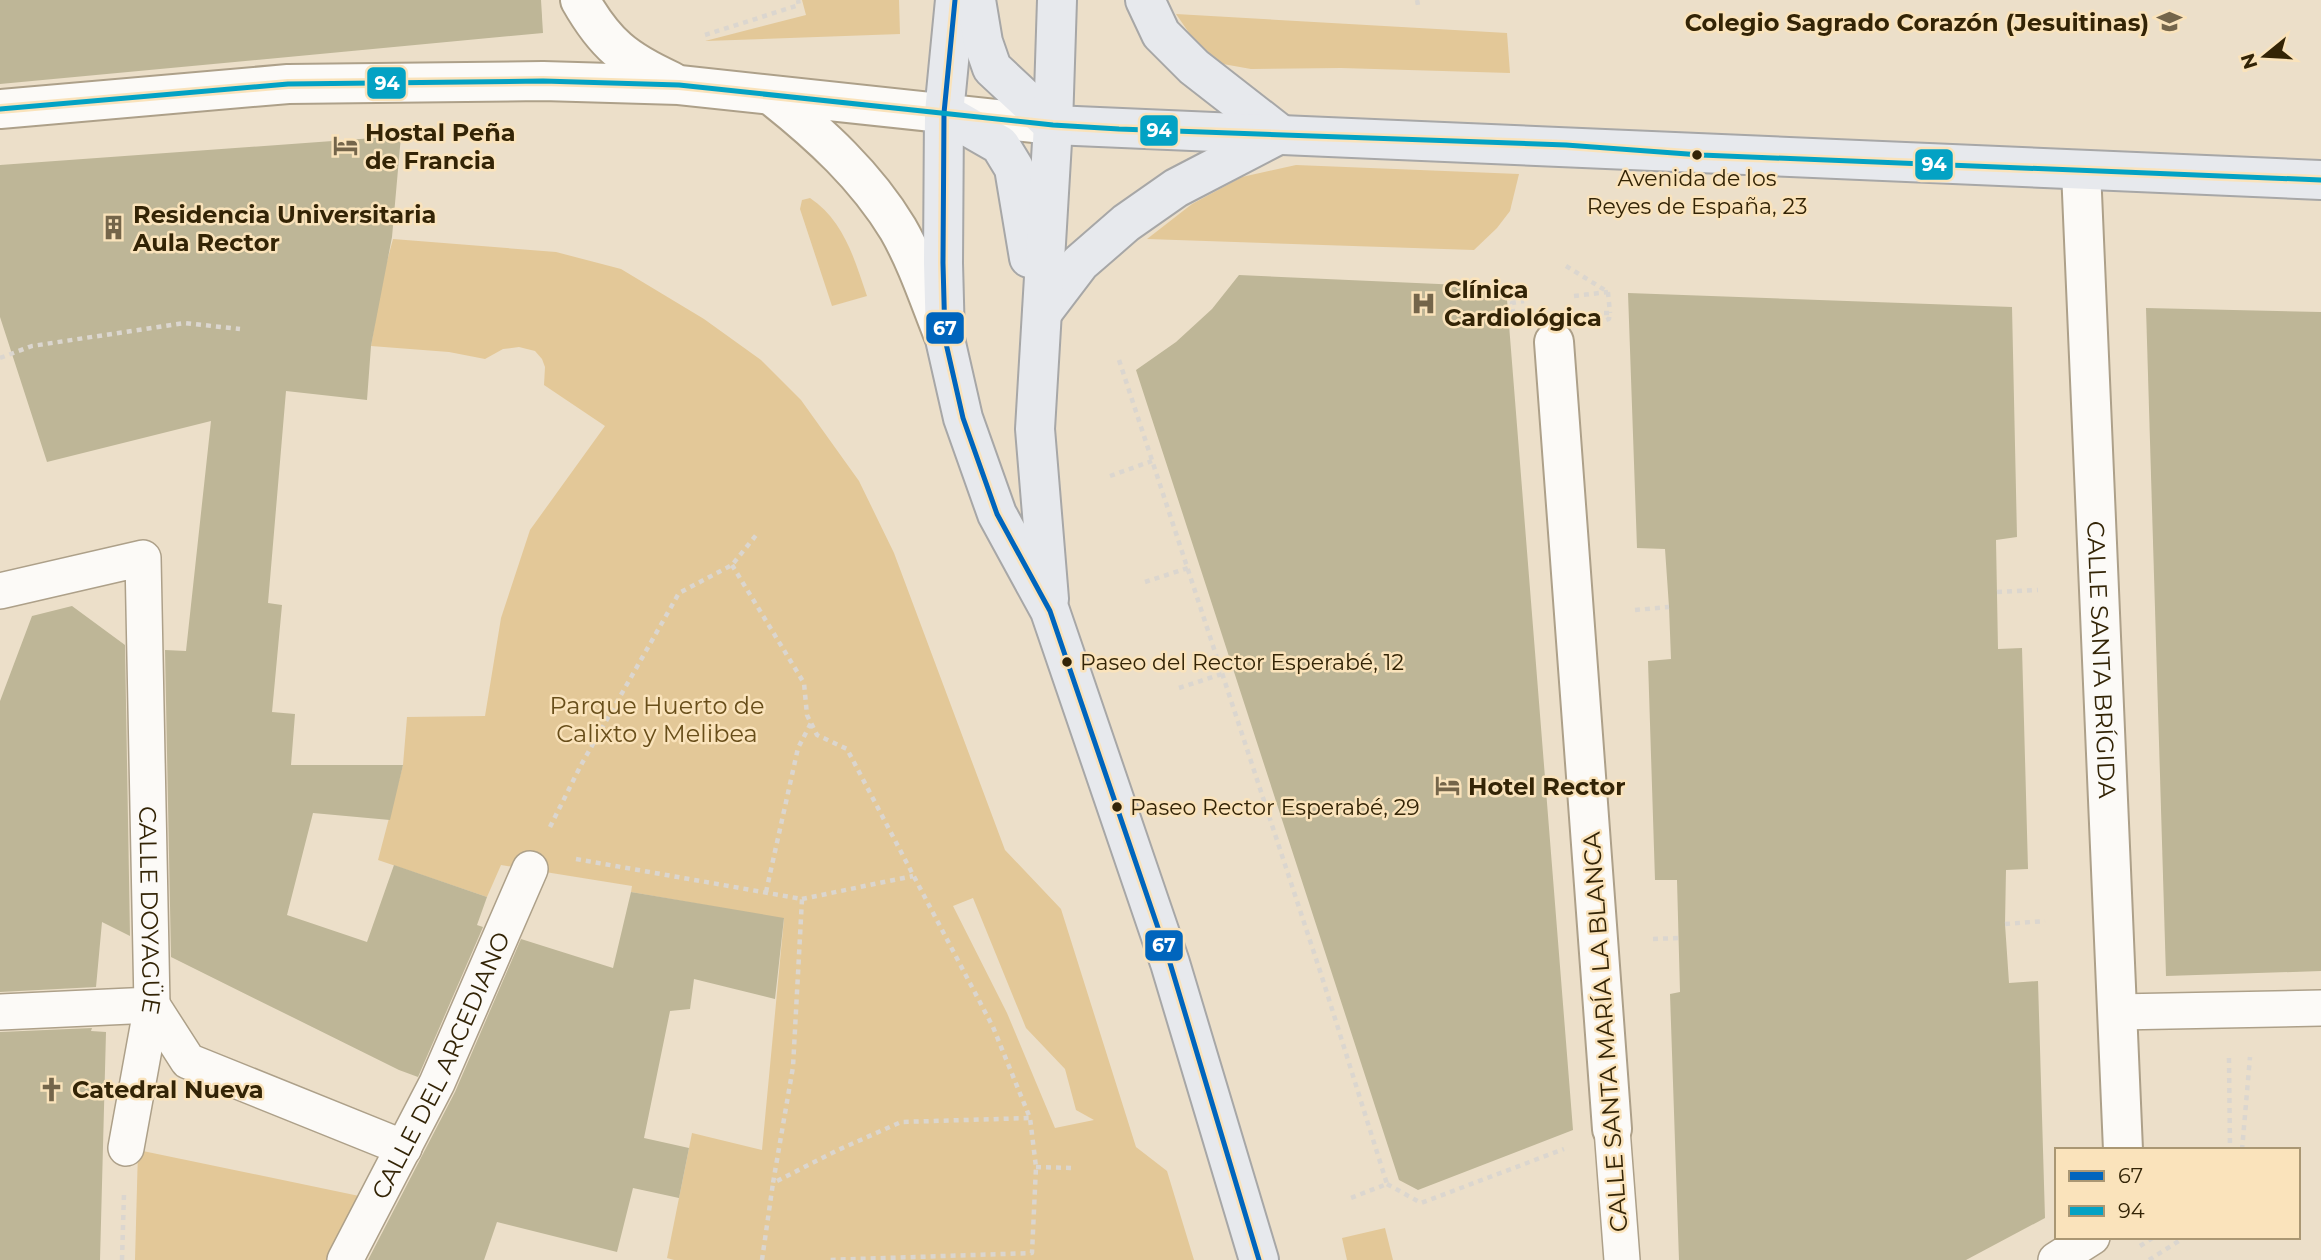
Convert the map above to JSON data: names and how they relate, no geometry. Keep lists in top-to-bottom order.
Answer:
{
  "streets": {
    "street": [
      "CALLE SANTA BRÍGIDA",
      "CALLE DOYAGÜE",
      "CALLE SANTA MARÍA LA BLANCA",
      "CALLE DEL ARCEDIANO"
    ]
  },
  "parks": ["Parque Huerto de Calixto y Melibea"],
  "places": {
    "school or university": ["Colegio Sagrado Corazón (Jesuitinas)"],
    "hotel": ["Hostal Peña de Francia", "Hotel Rector"],
    "other": ["Avenida de los Reyes de España, 23", "Paseo del Rector Esperabé, 12", "Paseo Rector Esperabé, 29"],
    "building": ["Residencia Universitaria Aula Rector"],
    "hospital": ["Clínica Cardiológica"],
    "church": ["Catedral Nueva"]
  },
  "lines": ["transit line 67", "transit line 94"],
  "legend": ["67", "94"],
  "north": "left"
}
